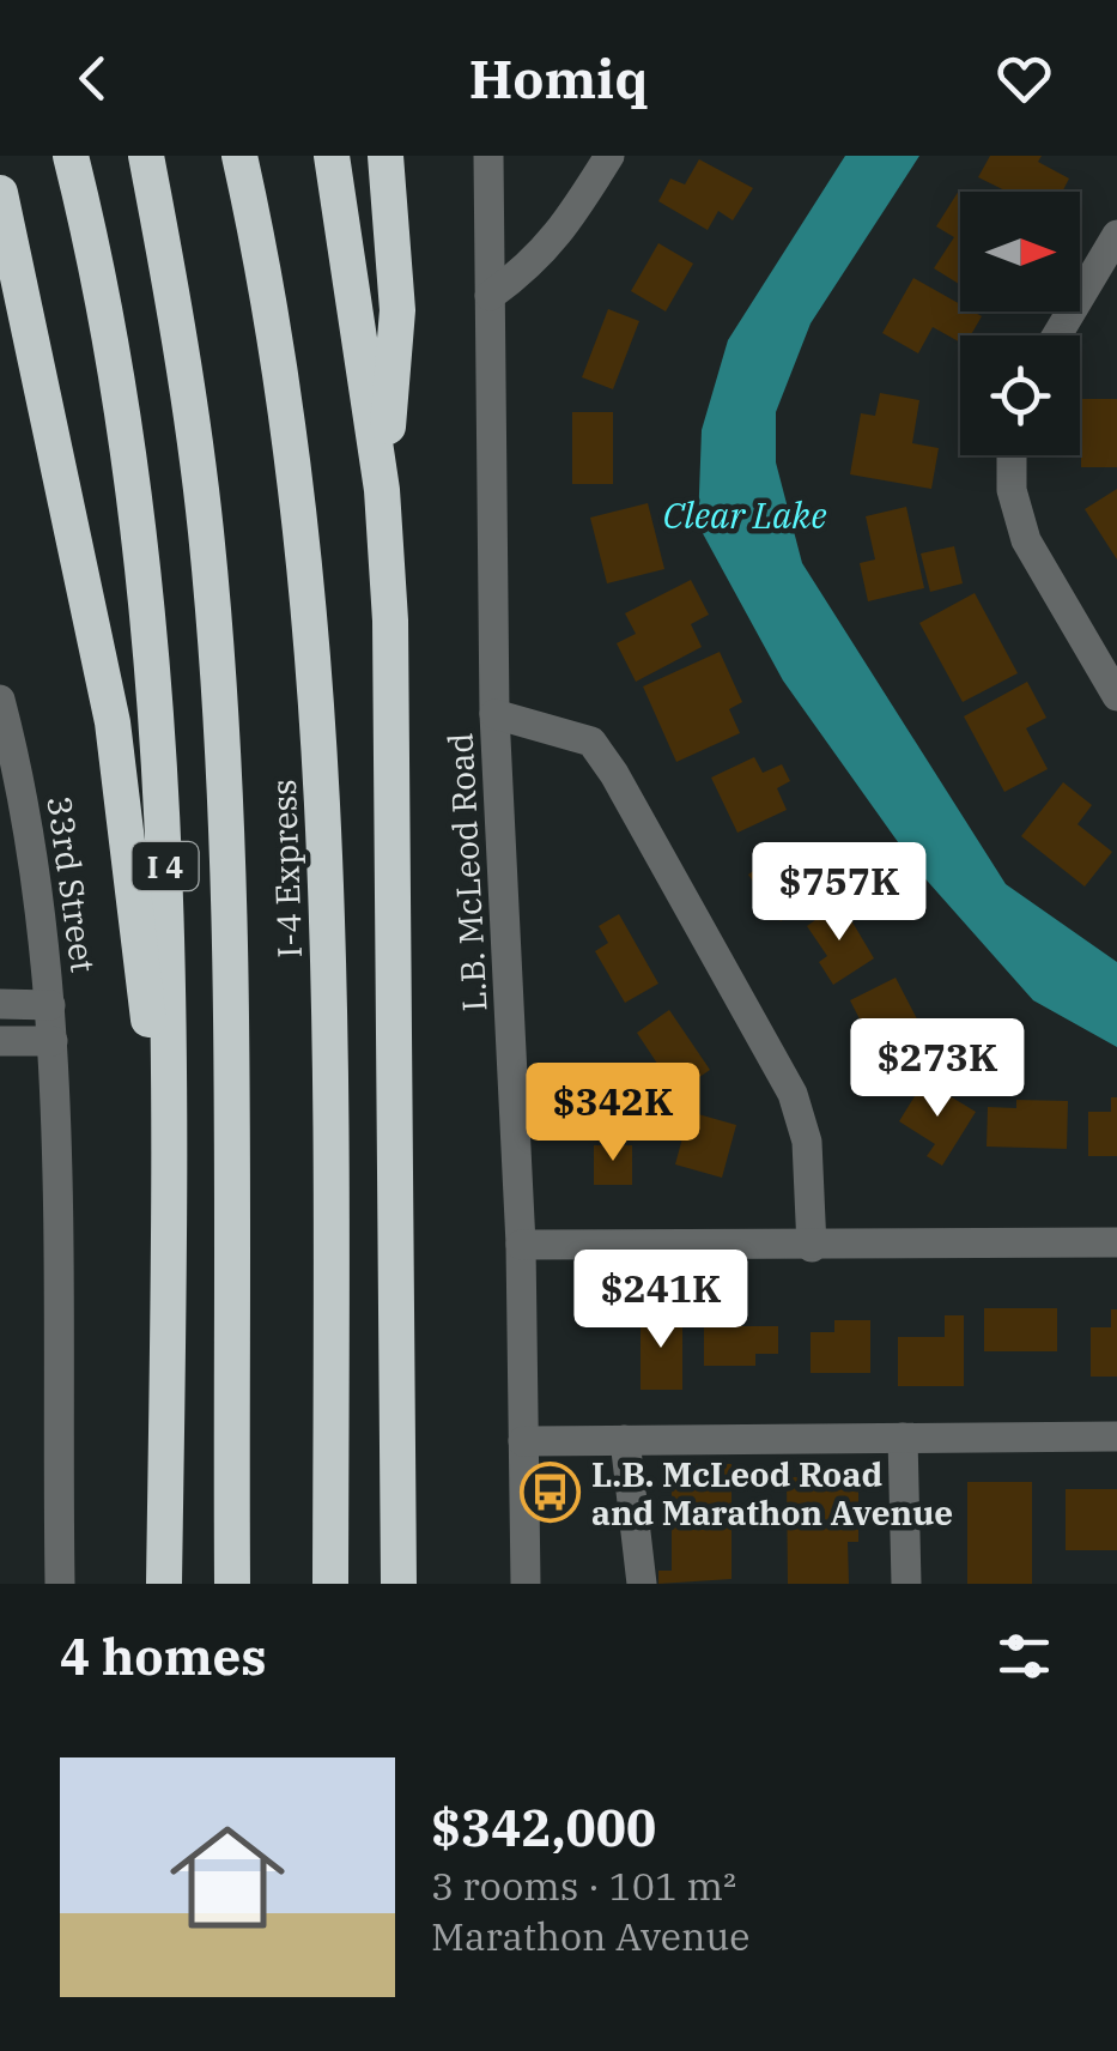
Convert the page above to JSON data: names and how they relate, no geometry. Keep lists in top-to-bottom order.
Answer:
{
  "streets": {
    "highway": ["I 4", "I-4 Express"],
    "street": ["L.B. McLeod Road", "33rd Street"]
  },
  "water": ["Clear Lake"],
  "places": {
    "bus stop": ["L.B. McLeod Road and Marathon Avenue"]
  },
  "north": "right",
  "page": {
    "header": "Homiq",
    "price": [
      "$757K",
      "$273K",
      "$342K",
      "$241K"
    ],
    "heading": "4 homes",
    "list": [
      {
        "name": "$342,000",
        "note": "3 rooms · 101 m² · Marathon Avenue"
      }
    ]
  }
}
